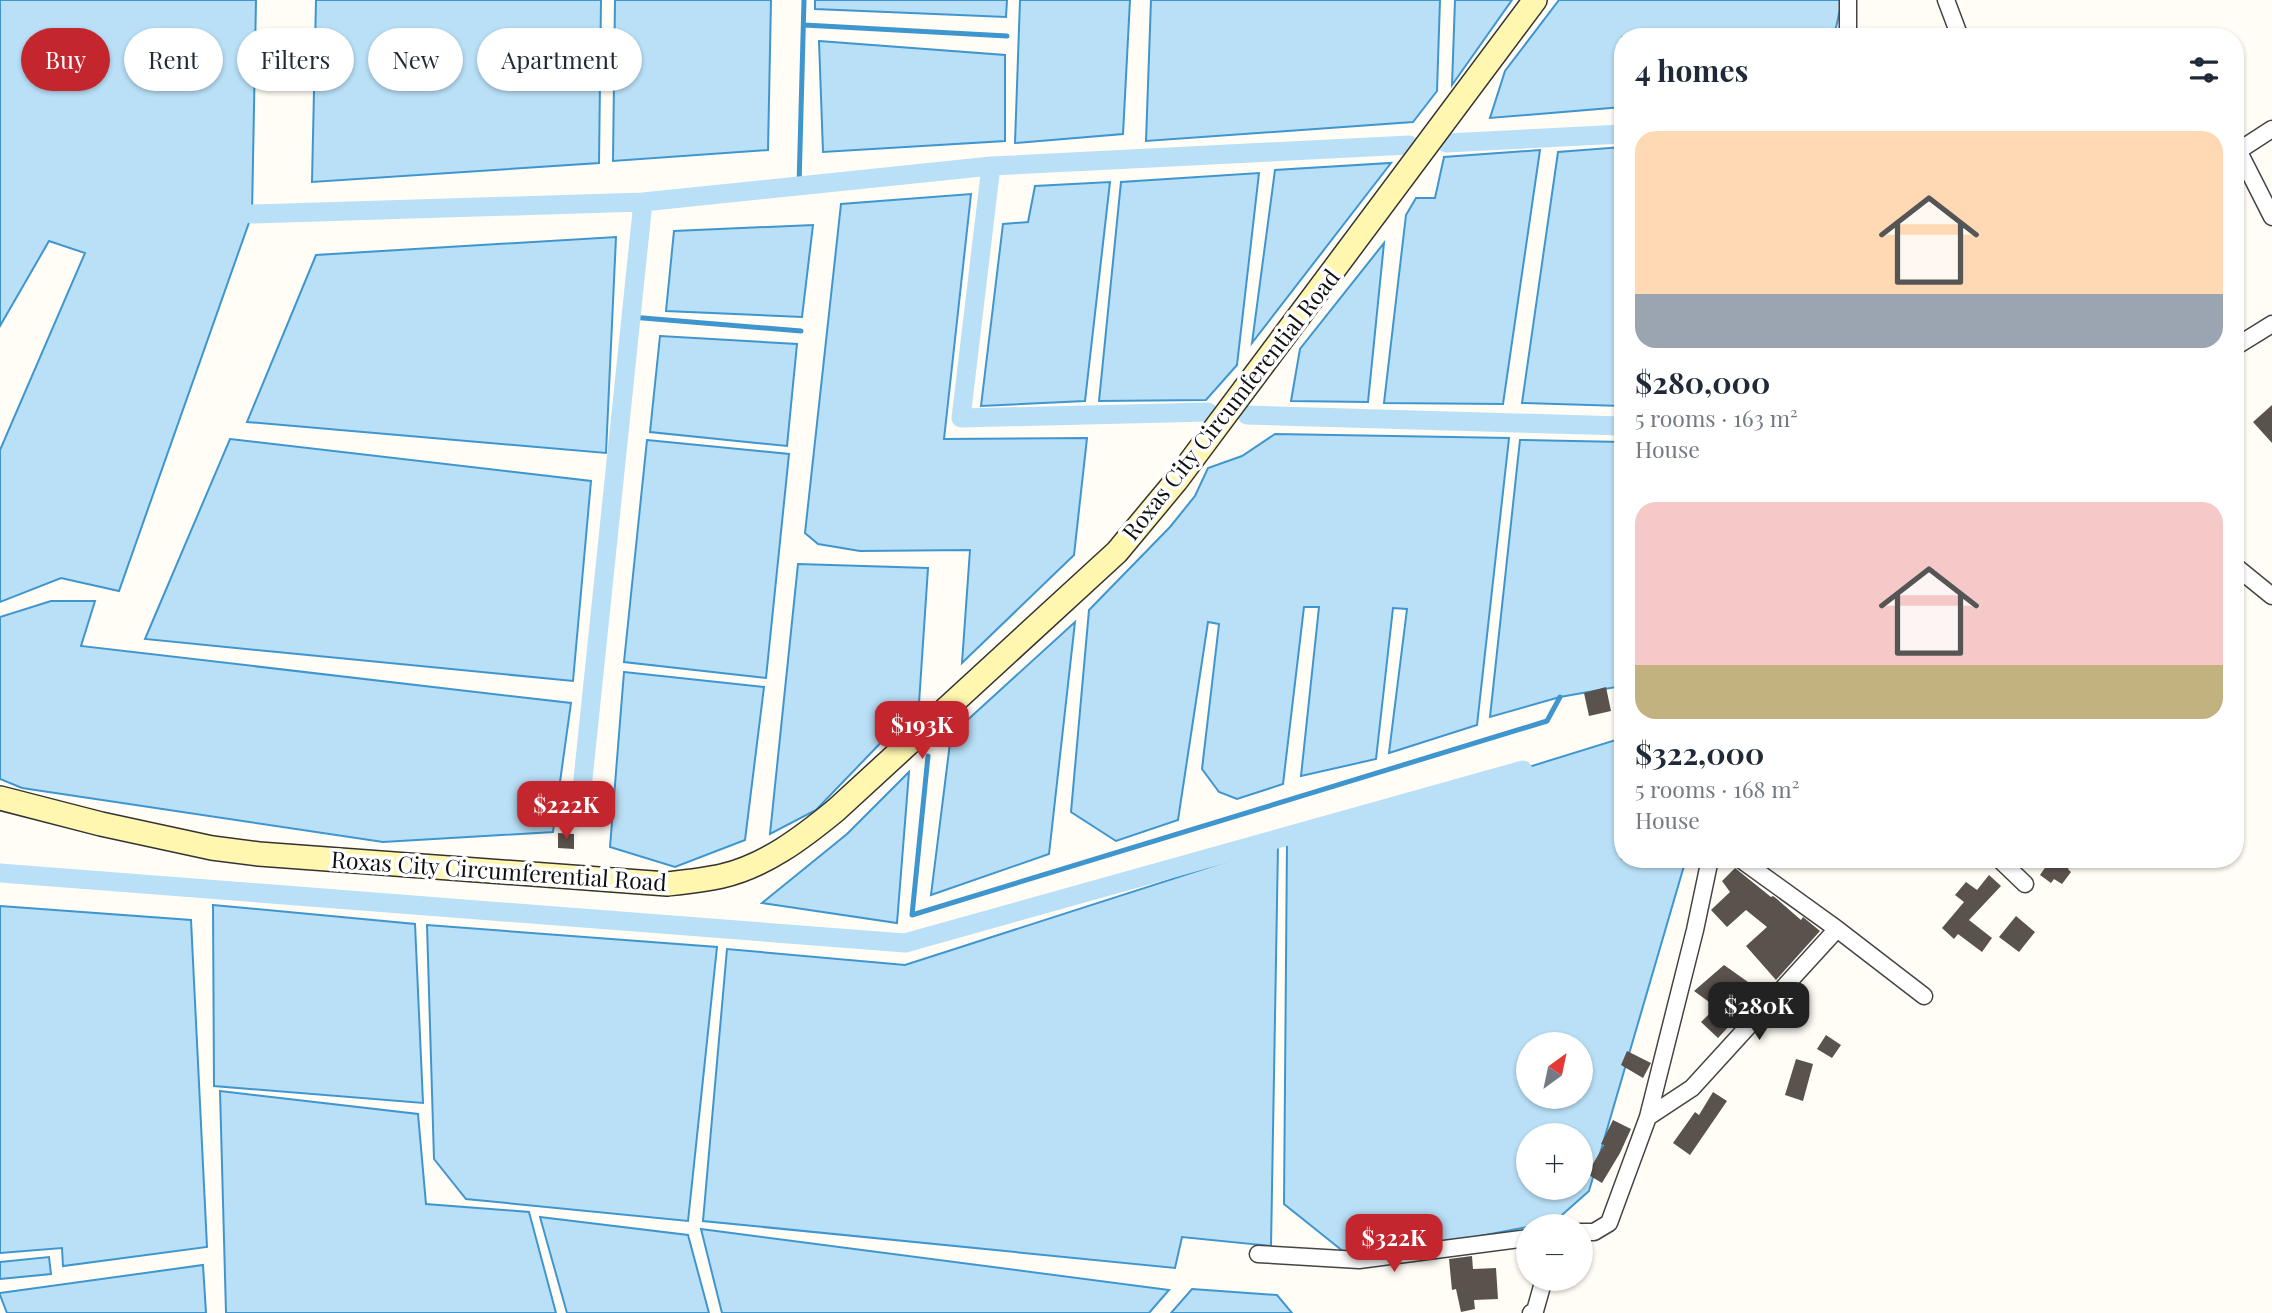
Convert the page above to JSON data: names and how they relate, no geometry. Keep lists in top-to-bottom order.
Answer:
{
  "streets": {
    "main road": ["Roxas City Circumferential Road"]
  },
  "north": "top right",
  "page": {
    "chip": [
      "Buy",
      "Rent",
      "Filters",
      "New",
      "Apartment"
    ],
    "heading": "4 homes",
    "list": [
      {
        "name": "$280,000",
        "note": "5 rooms · 163 m² · House"
      },
      {
        "name": "$322,000",
        "note": "5 rooms · 168 m² · House"
      }
    ],
    "price": [
      "$193K",
      "$222K",
      "$280K",
      "$322K"
    ],
    "map_buttons": ["+", "−"]
  }
}
